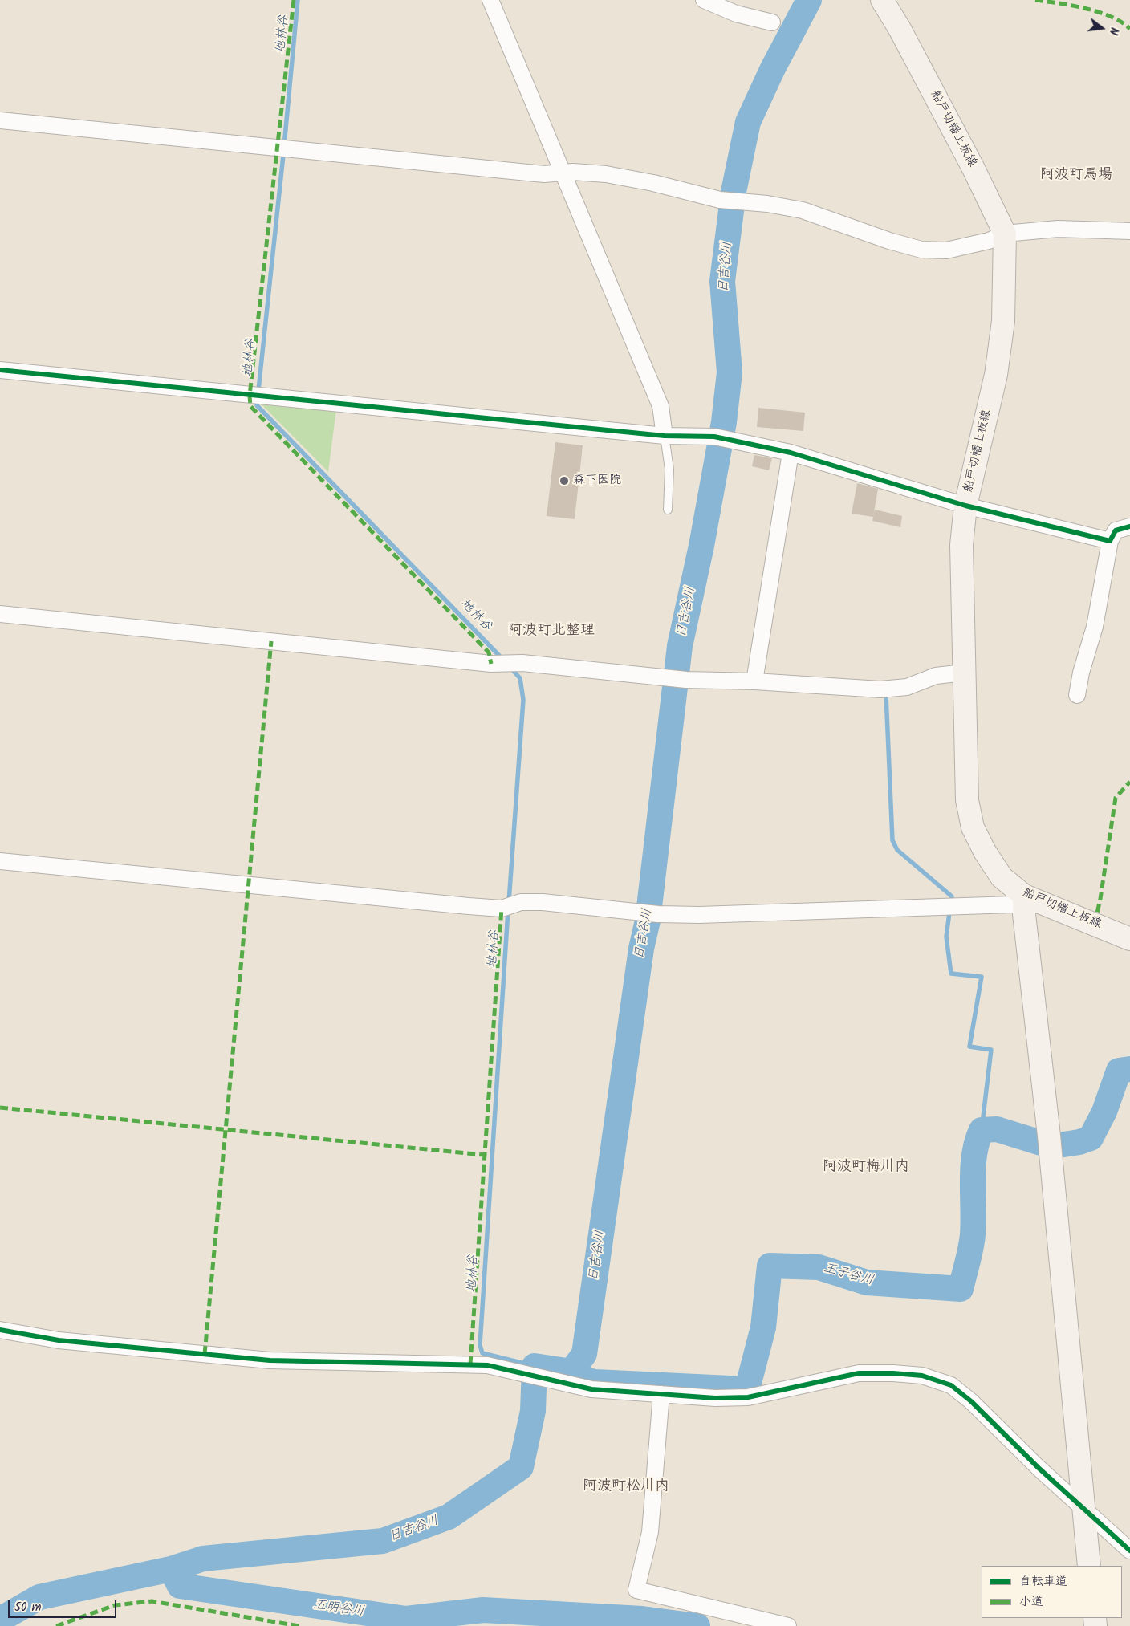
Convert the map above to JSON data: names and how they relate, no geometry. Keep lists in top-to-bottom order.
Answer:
{
  "streets": {
    "main road": ["船戸切幡上板線"]
  },
  "districts": [
    "阿波町馬場",
    "阿波町北整理",
    "阿波町梅川内",
    "阿波町松川内"
  ],
  "water": [
    "地林谷",
    "日吉谷川",
    "王子谷川",
    "五明谷川"
  ],
  "places": ["森下医院"],
  "legend": ["自転車道", "小道"],
  "scale_bar": "50 m",
  "north": "right"
}
